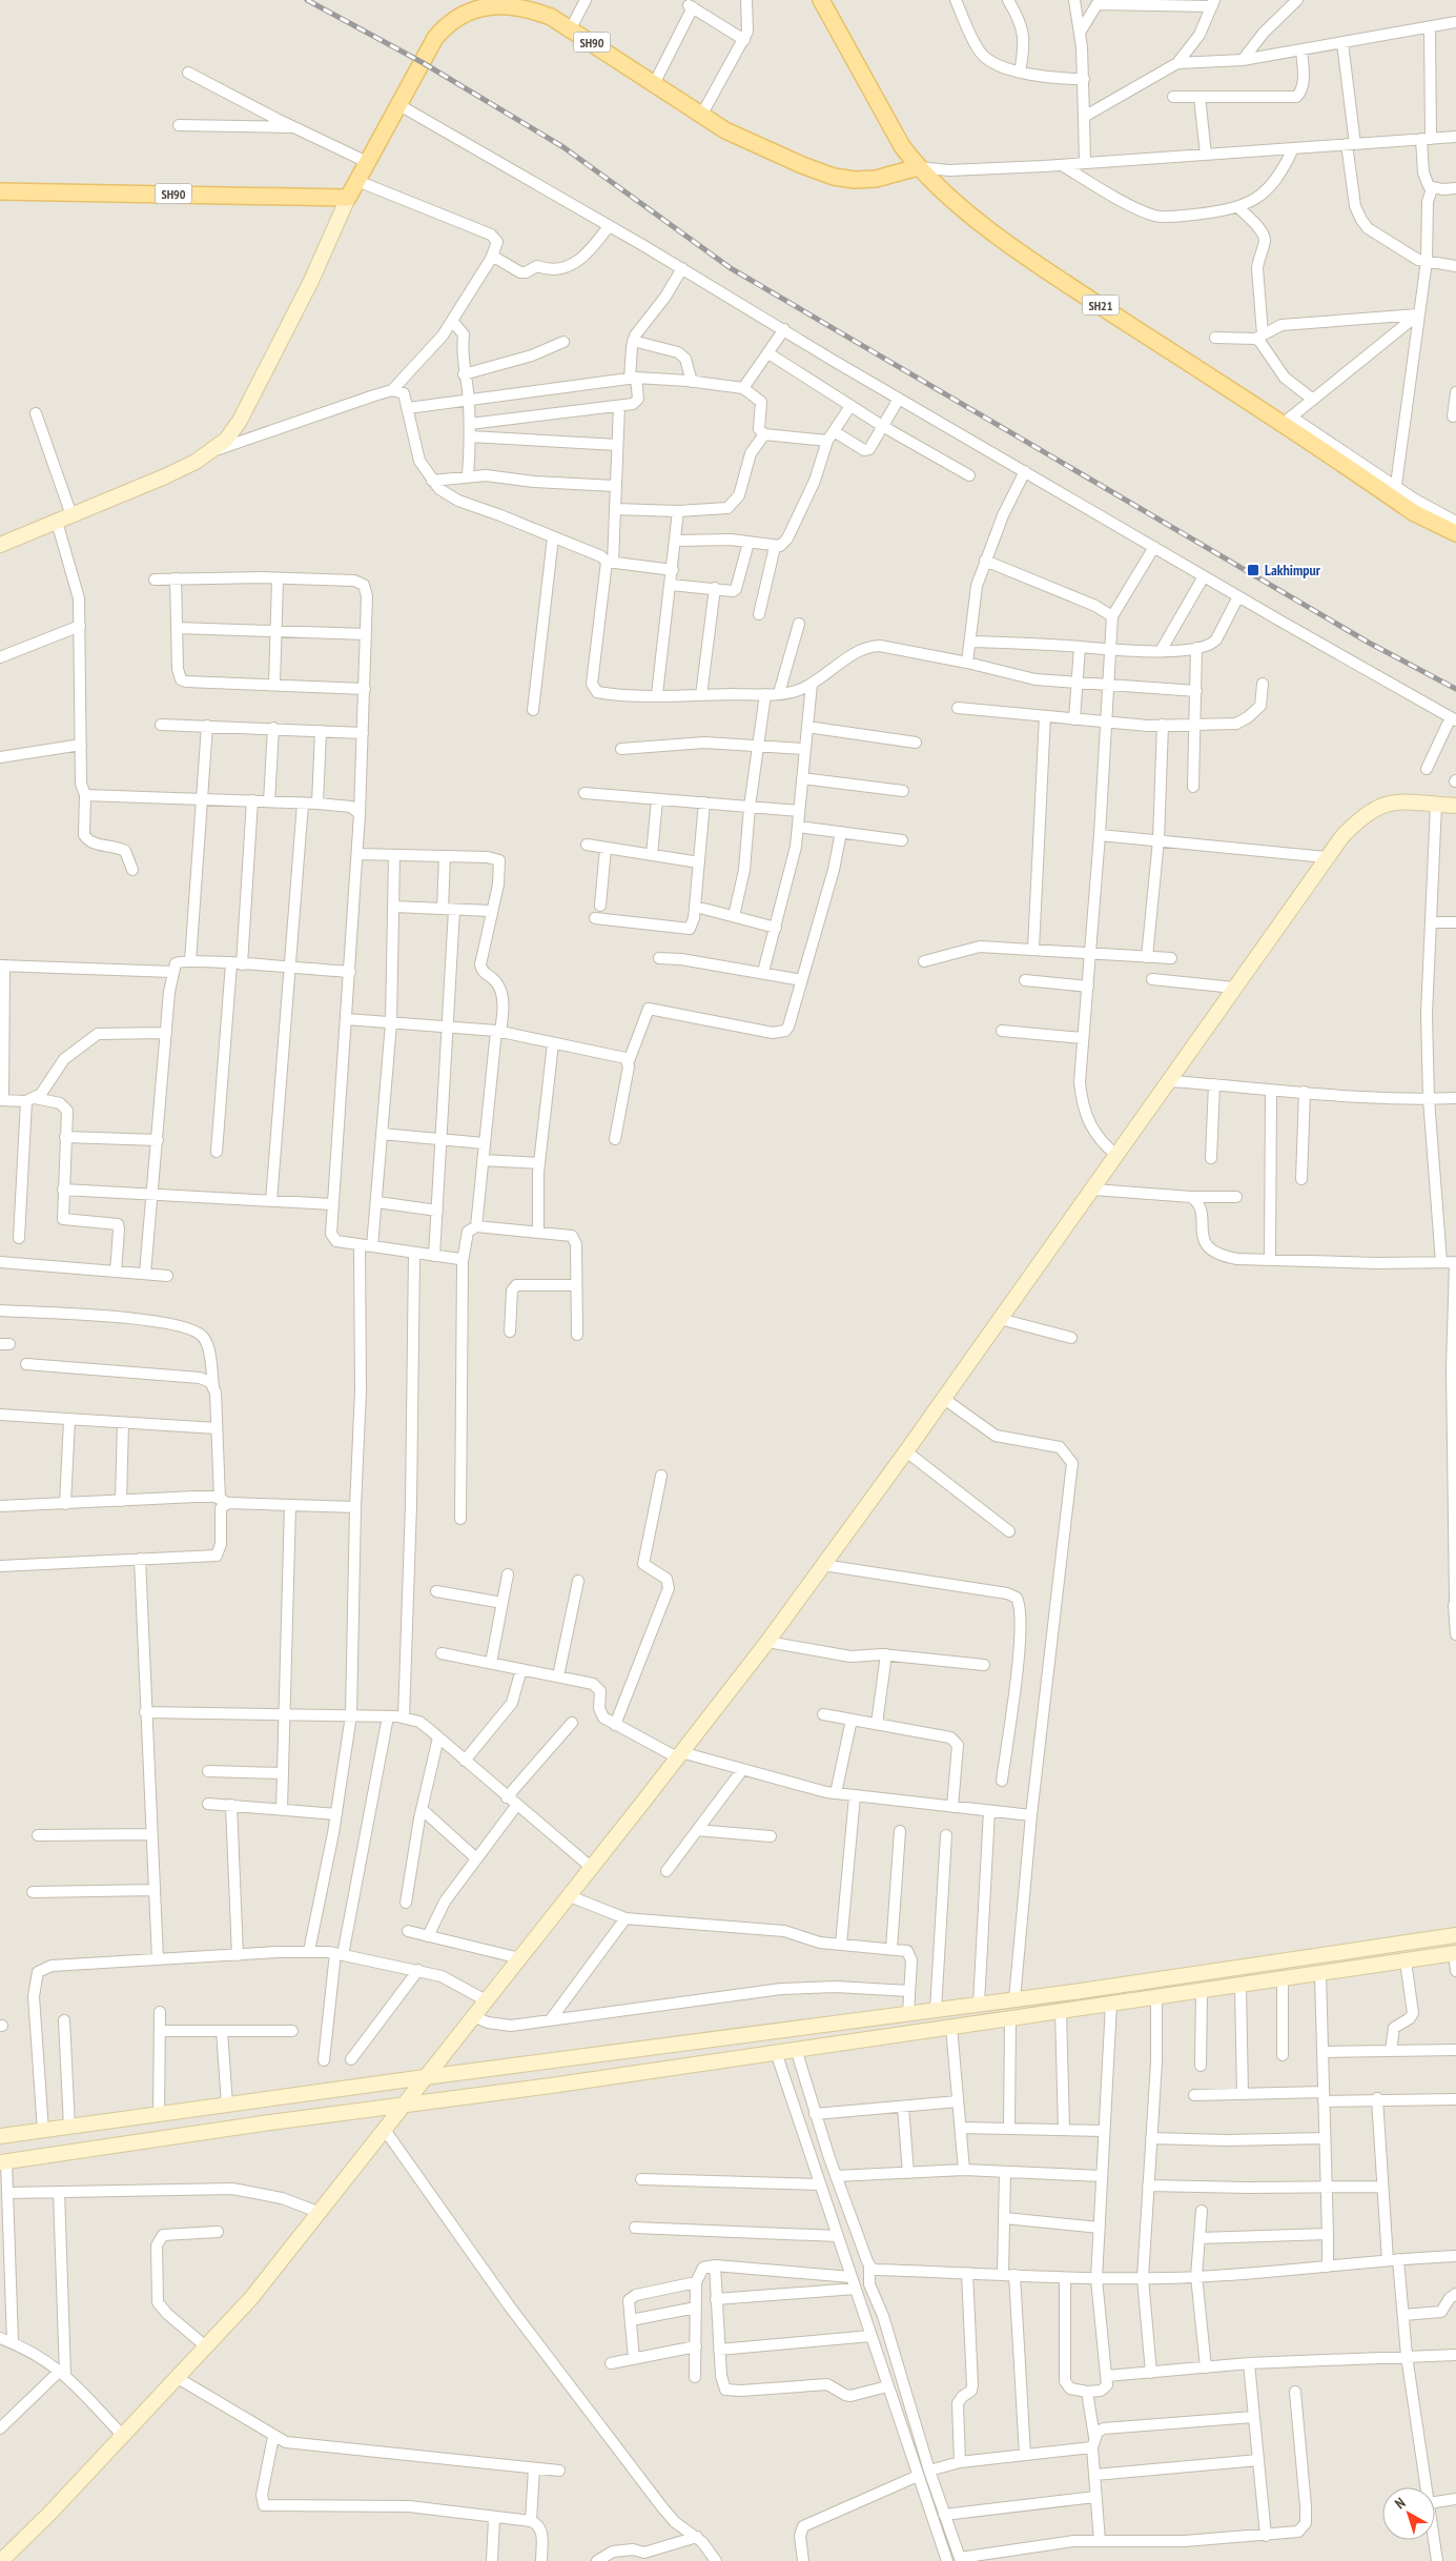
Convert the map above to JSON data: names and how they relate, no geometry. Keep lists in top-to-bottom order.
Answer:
{
  "streets": {
    "main road": ["SH90", "SH21"]
  },
  "crossings": [
    ["SH90", "SH21"]
  ],
  "places": {
    "transit": ["Lakhimpur"]
  },
  "north": "top left"
}
